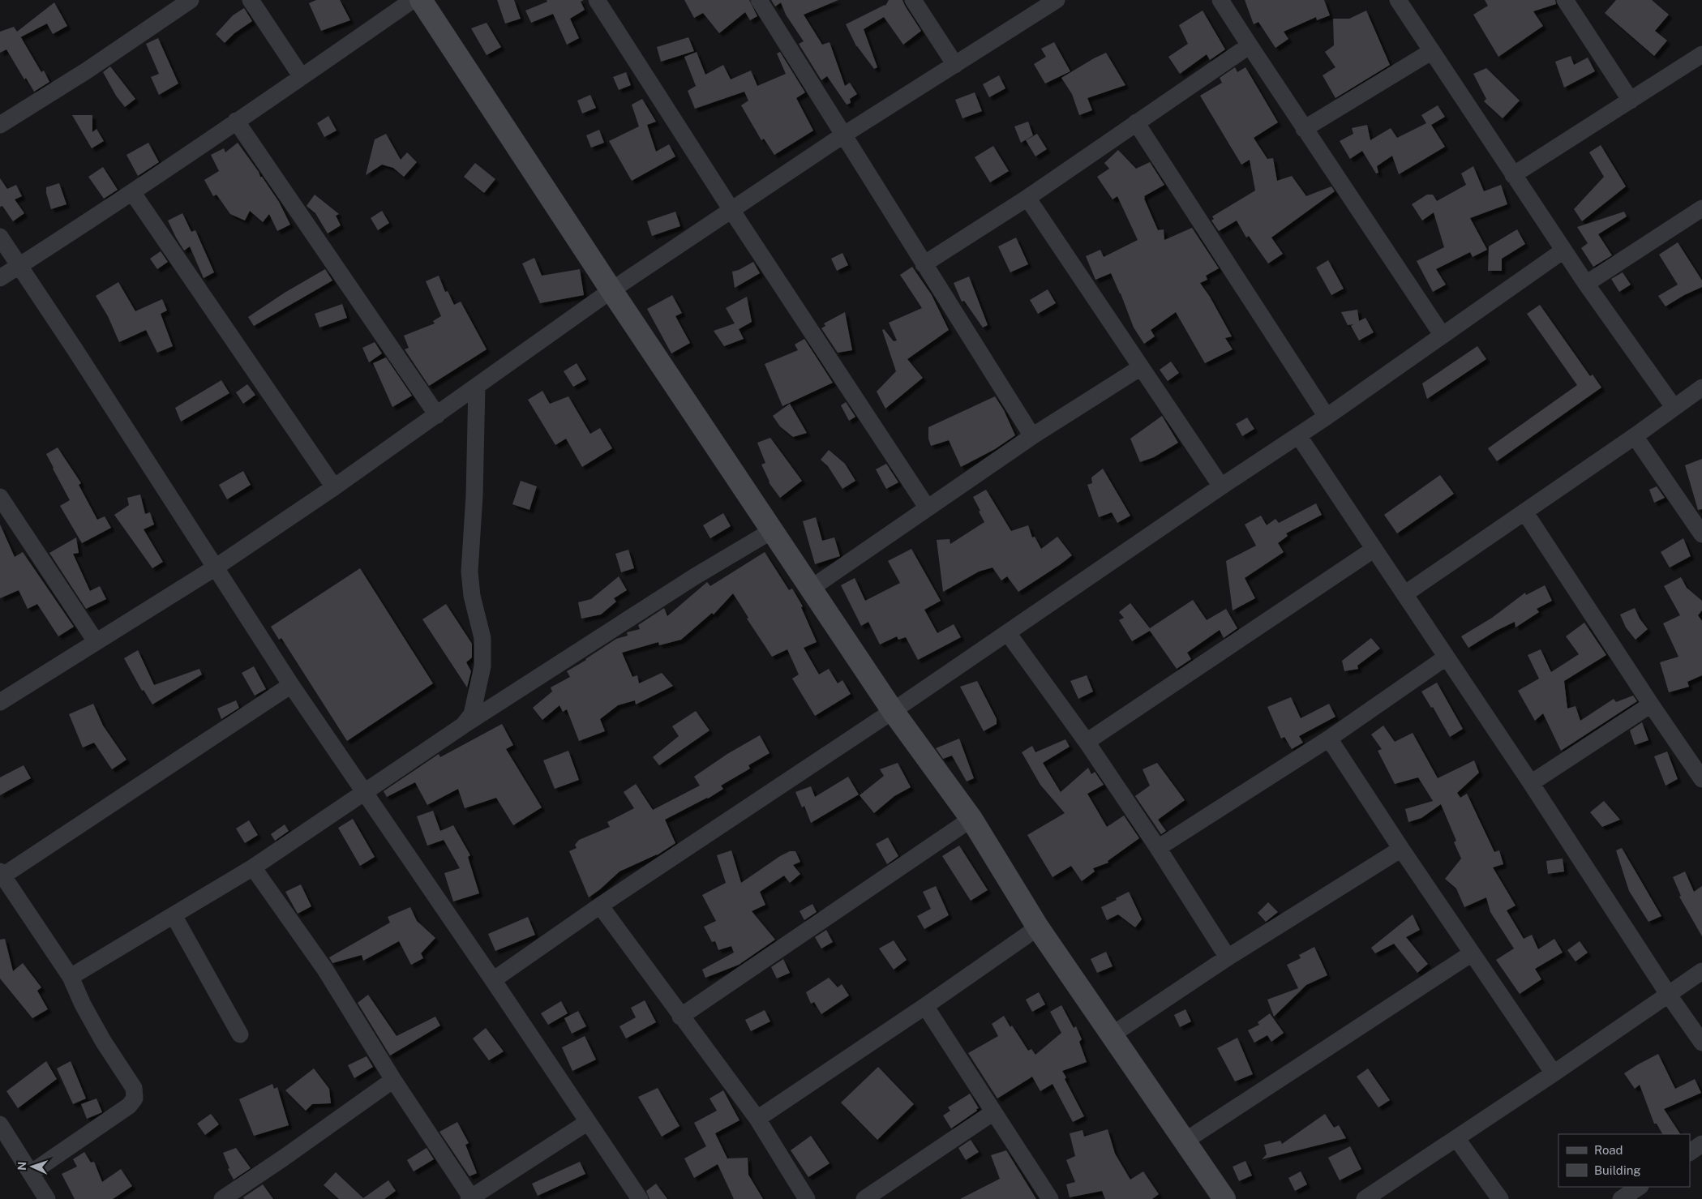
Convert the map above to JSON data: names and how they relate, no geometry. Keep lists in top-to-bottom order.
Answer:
{
  "legend": ["Road", "Building"],
  "north": "left"
}
